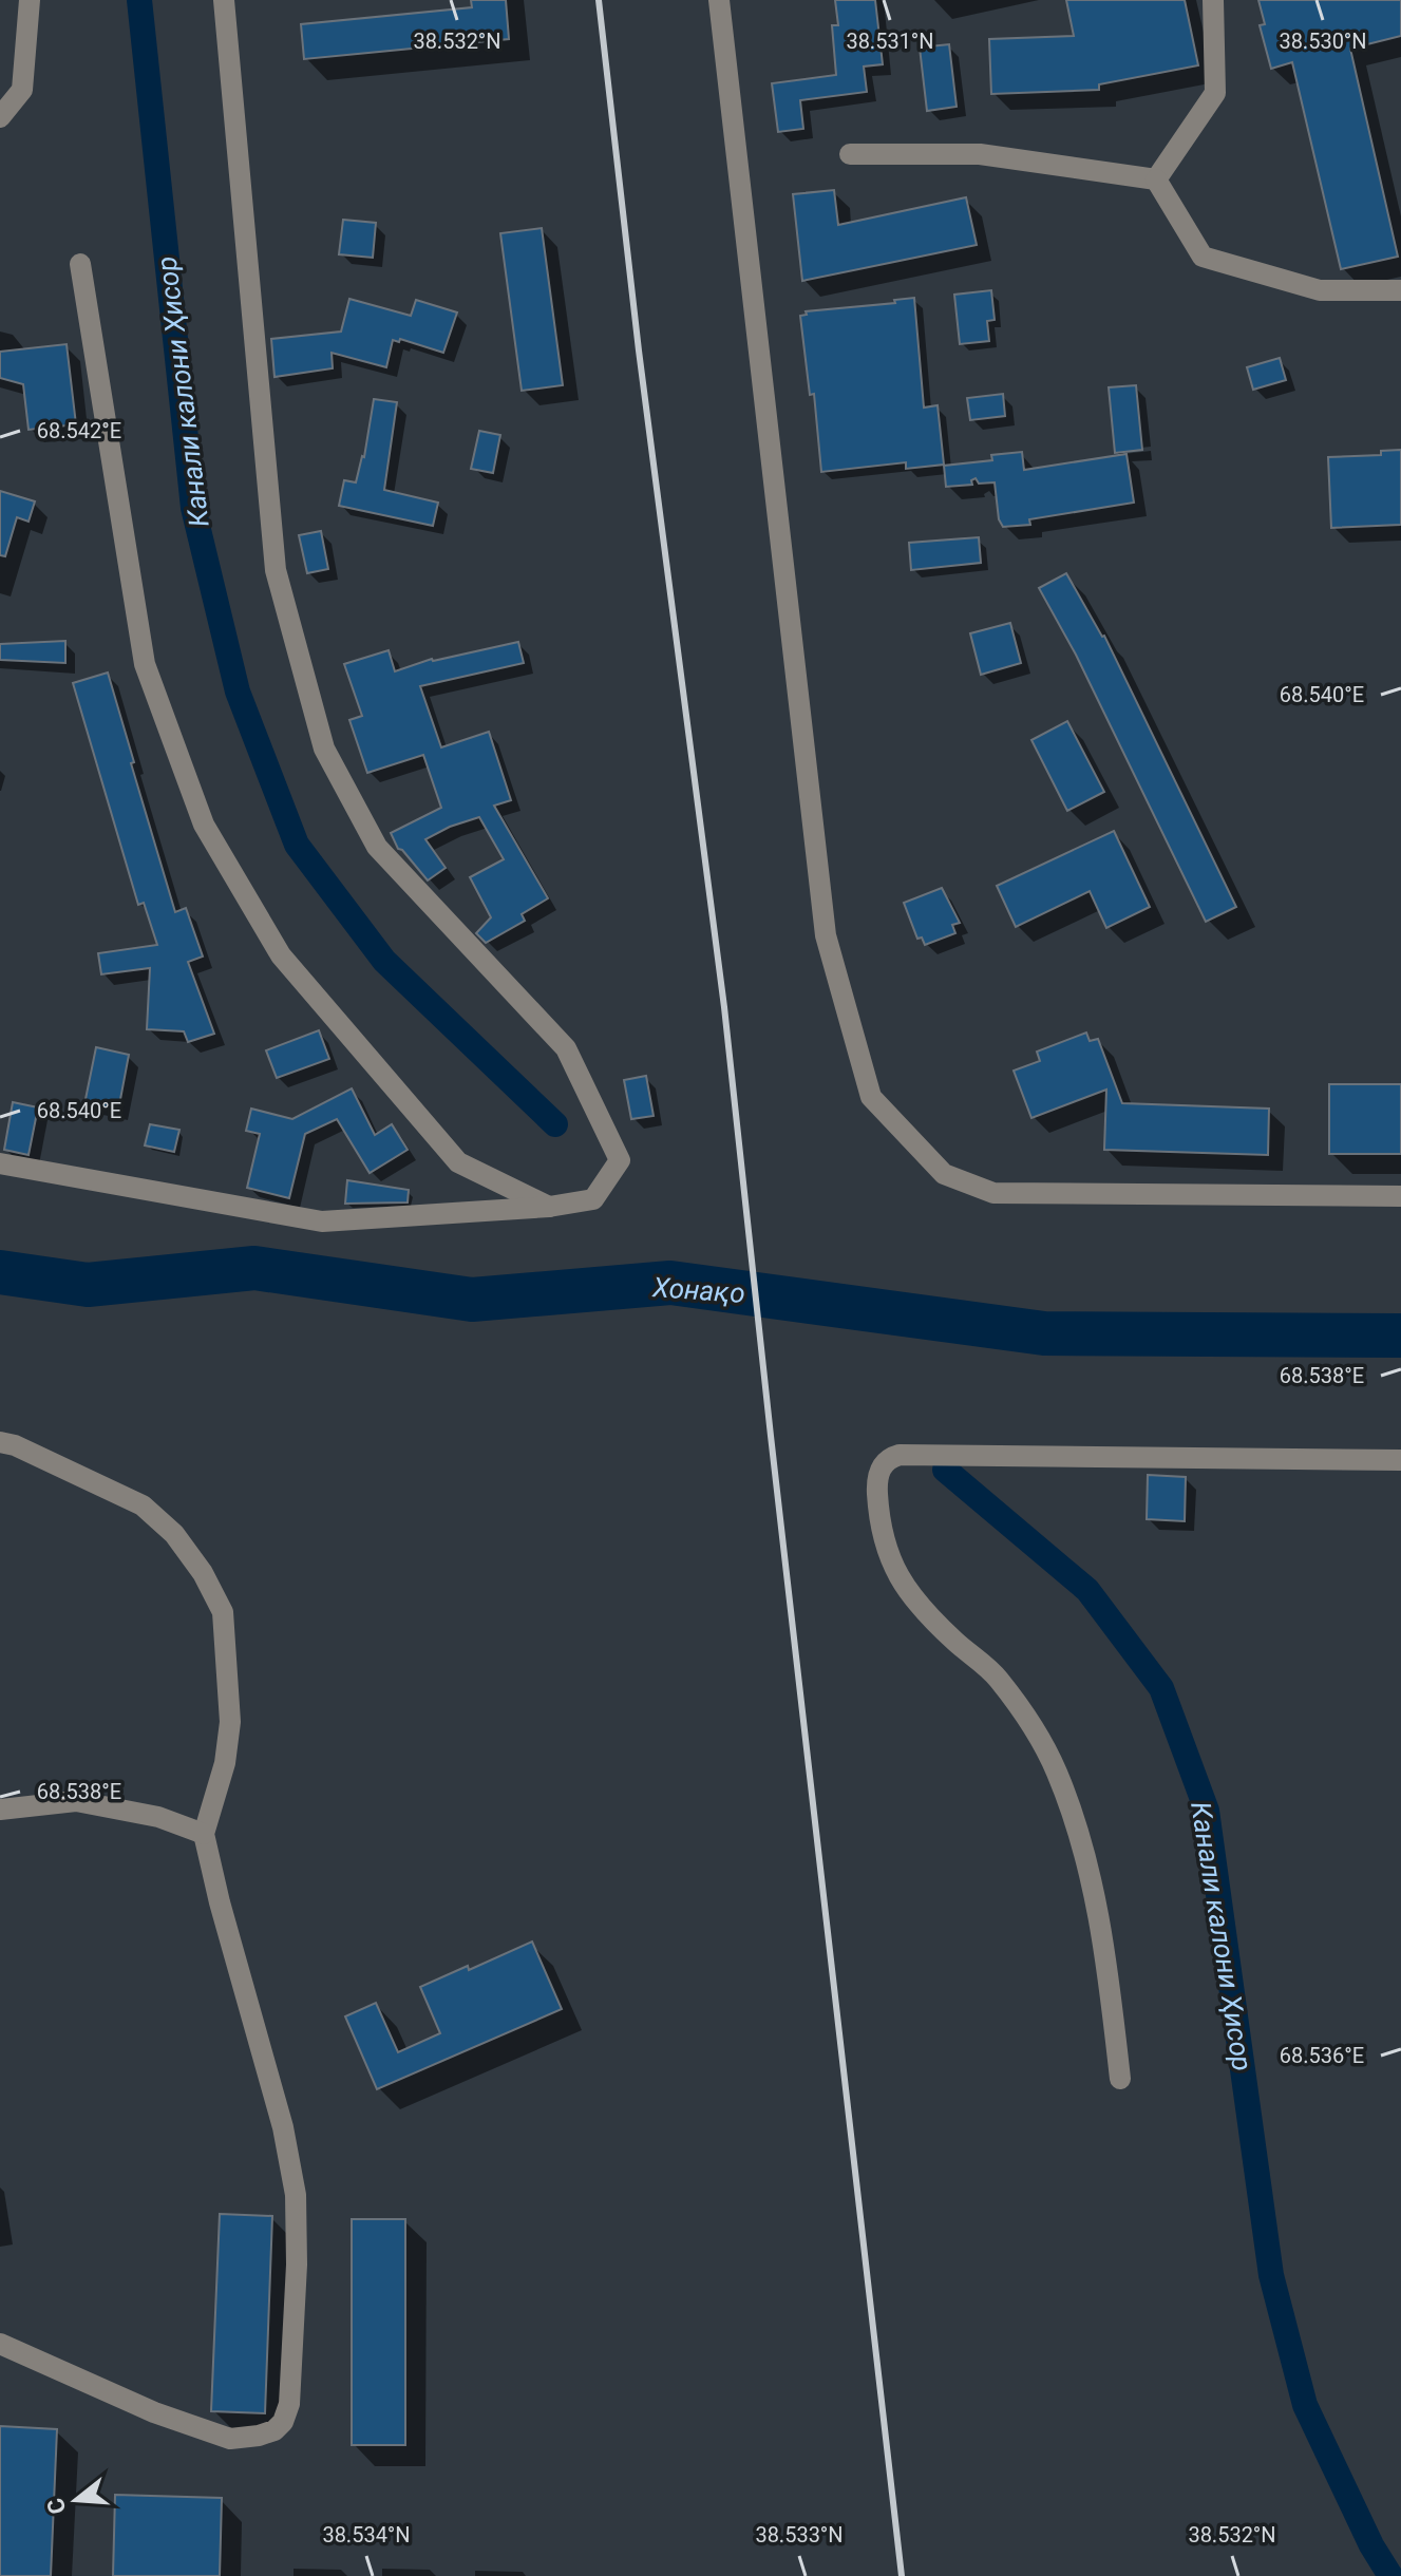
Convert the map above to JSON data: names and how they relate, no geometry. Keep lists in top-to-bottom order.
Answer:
{
  "water": ["Канали калони Ҳисор", "Хонақо"],
  "north": "left",
  "coordinates": [
    "38.530°N",
    "38.532°N",
    "38.531°N",
    "68.542°E",
    "68.540°E",
    "68.538°E",
    "68.536°E",
    "38.534°N",
    "38.533°N"
  ]
}
